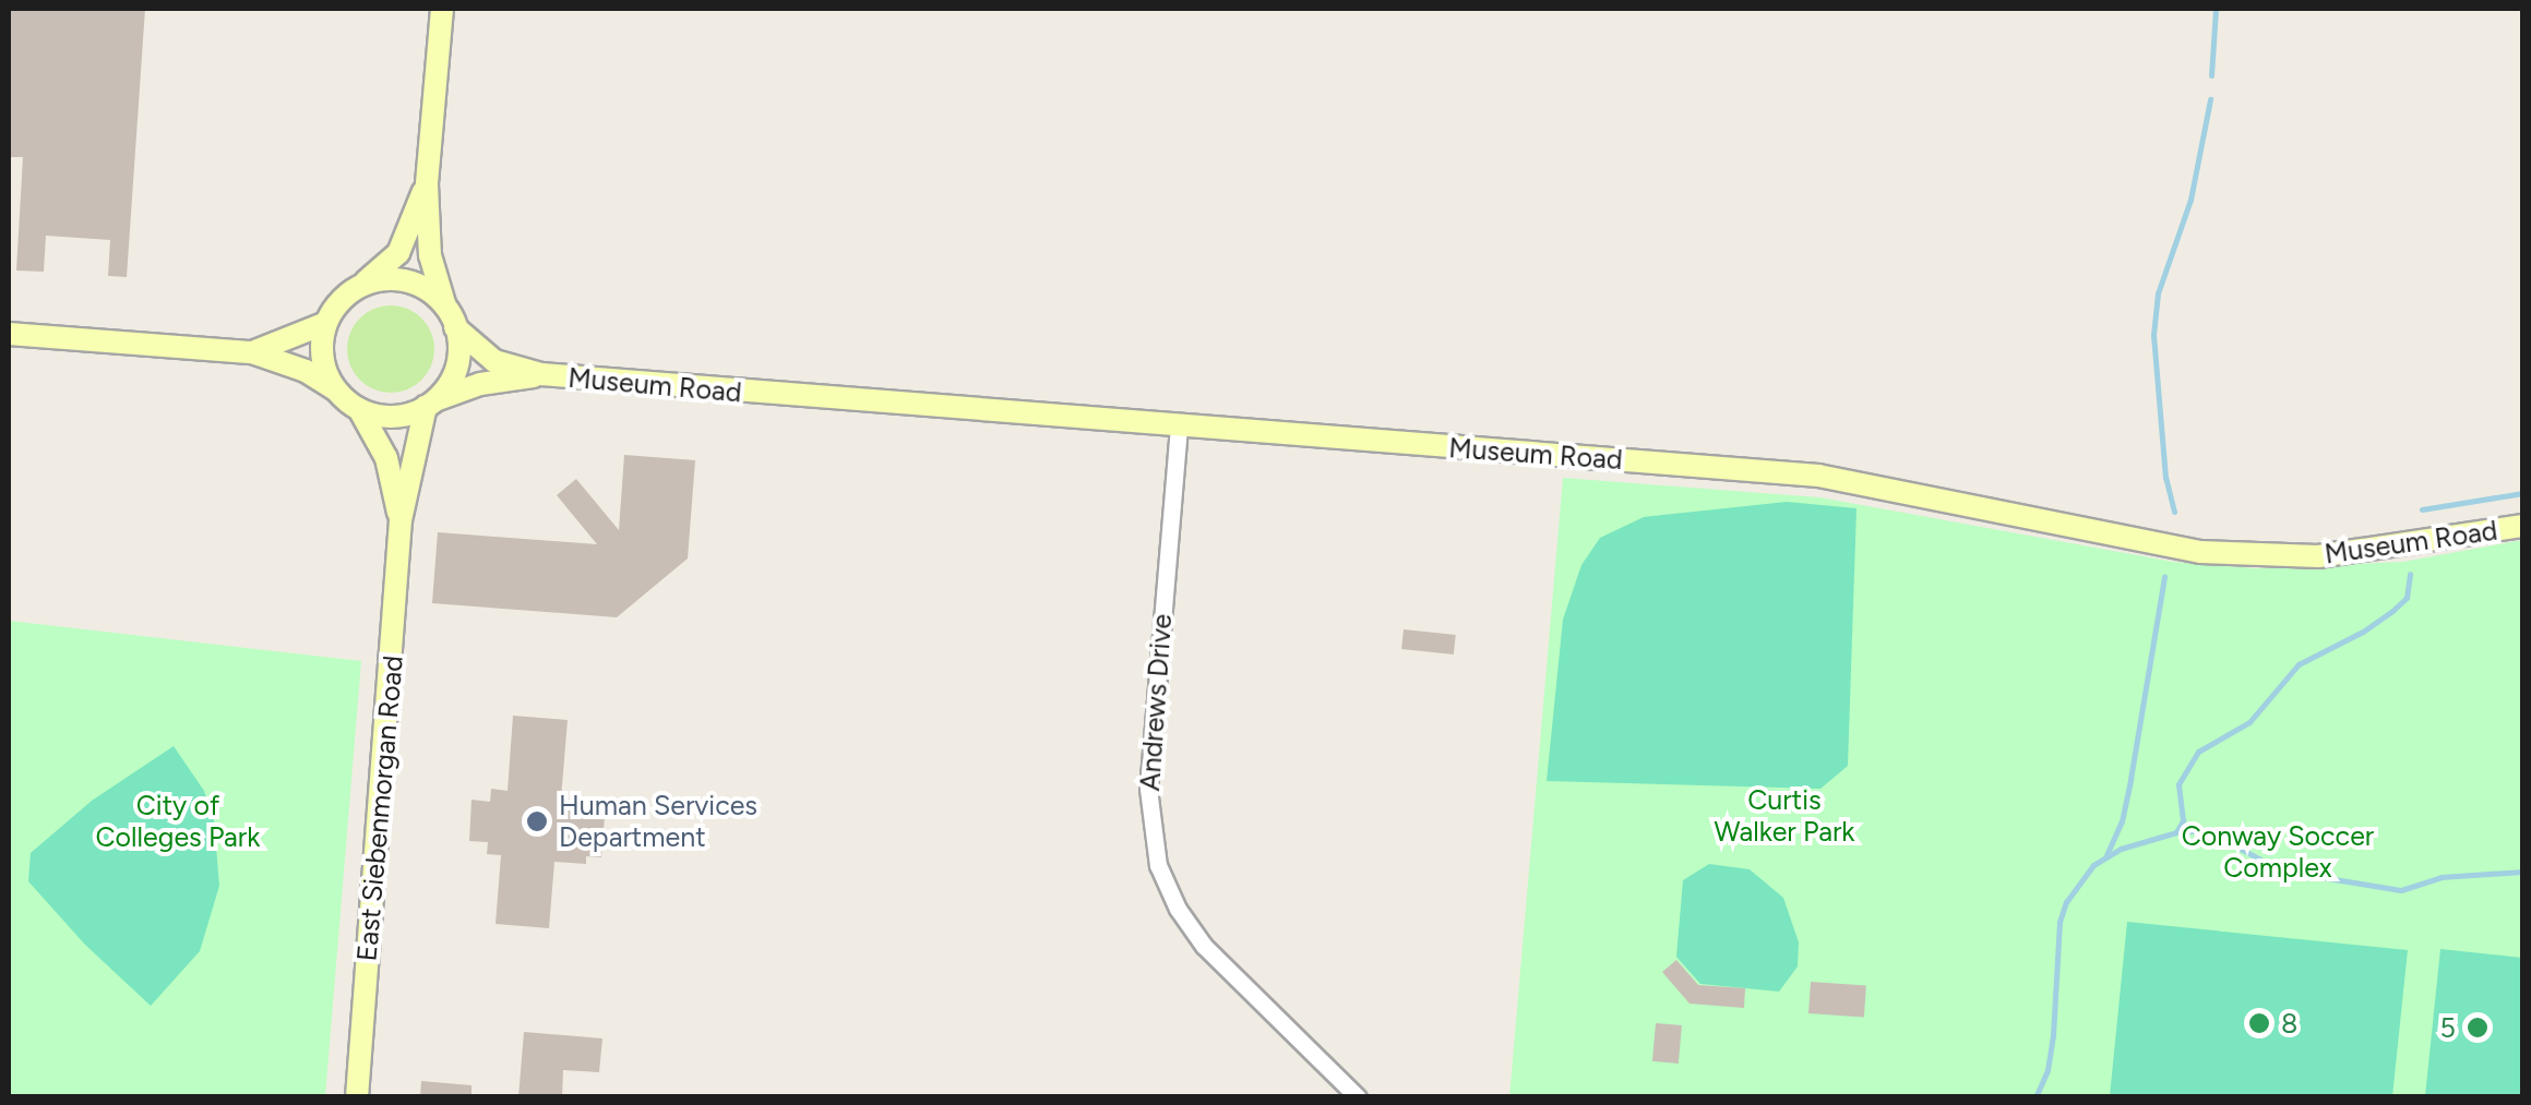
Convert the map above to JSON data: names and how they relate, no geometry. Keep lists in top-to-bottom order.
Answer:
{
  "streets": {
    "street": ["Museum Road", "Andrews Drive", "East Siebenmorgan Road"]
  },
  "crossings": [
    ["Museum Road", "Andrews Drive"],
    ["Museum Road", "East Siebenmorgan Road"]
  ],
  "parks": ["Curtis Walker Park", "City of Colleges Park", "Conway Soccer Complex"],
  "places": ["Human Services Department", "8", "5"]
}
